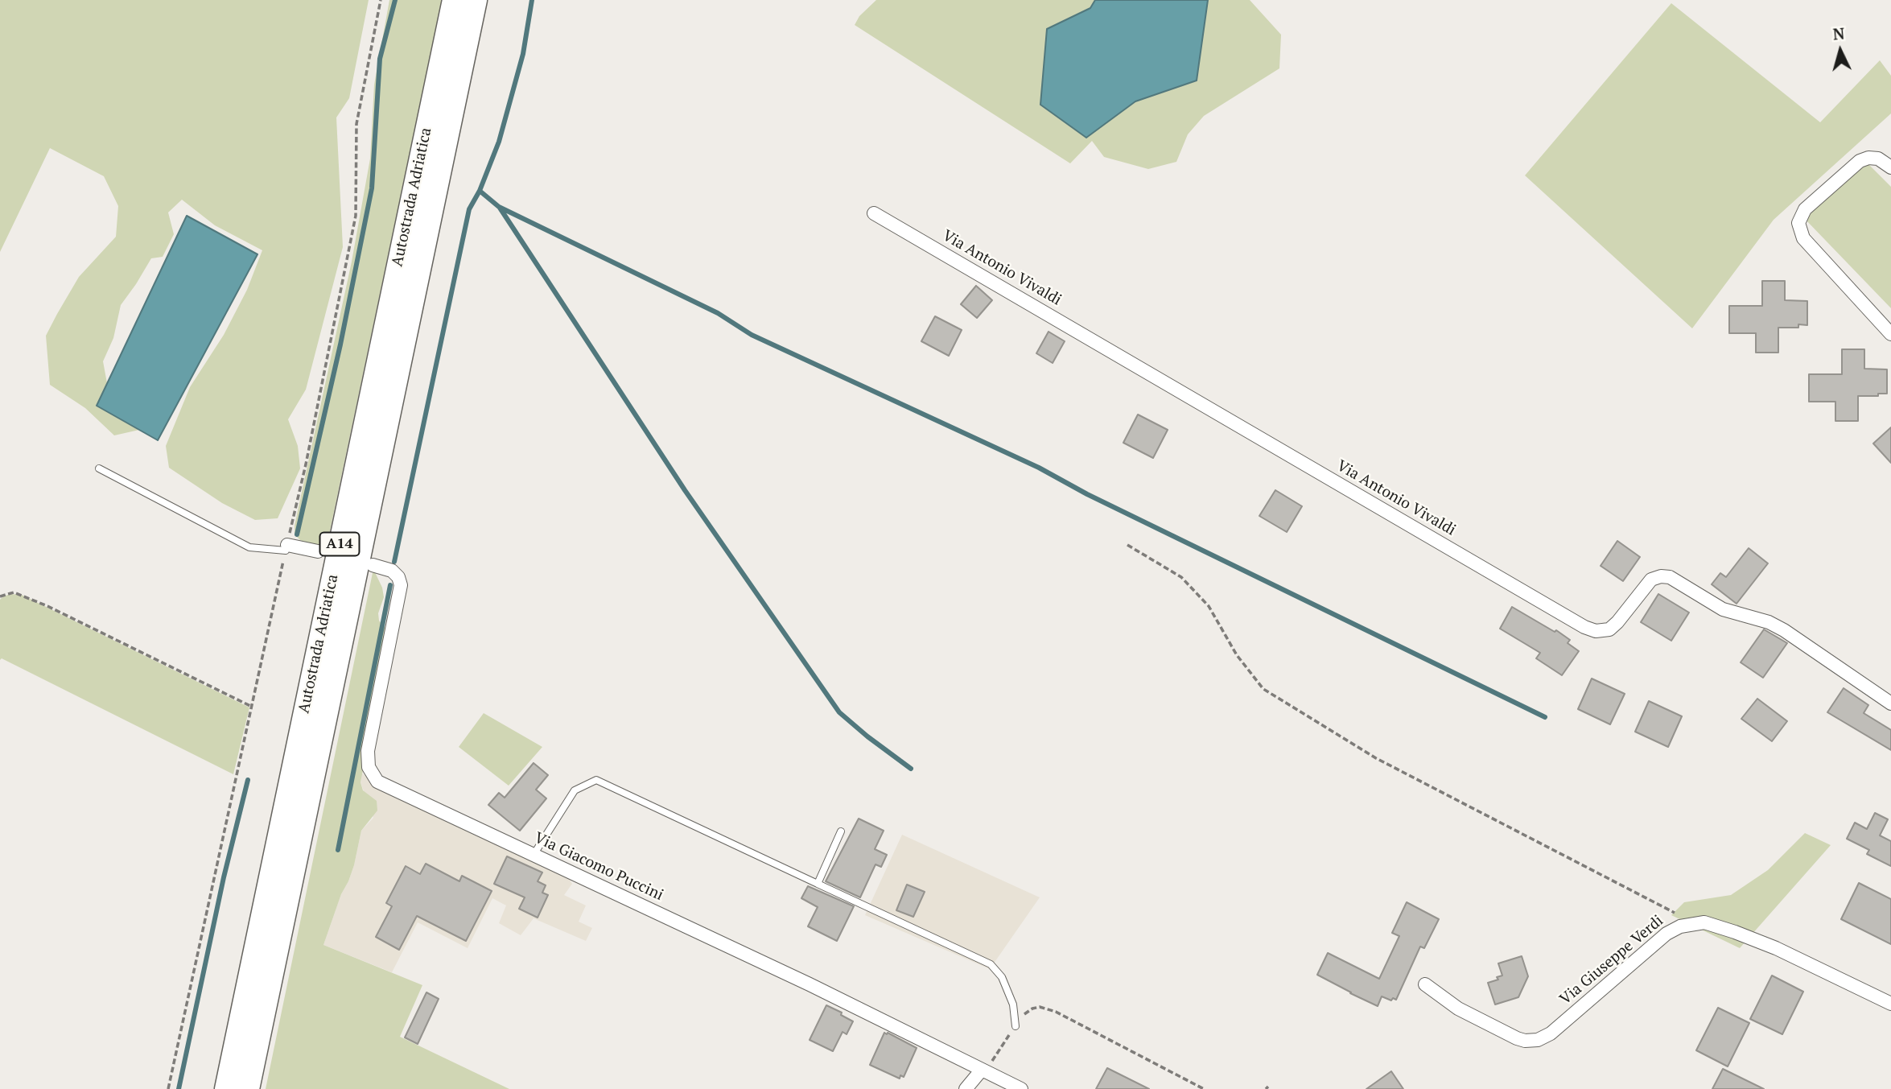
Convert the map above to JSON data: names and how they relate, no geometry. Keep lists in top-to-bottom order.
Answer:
{
  "streets": {
    "highway": ["Autostrada Adriatica", "A14"],
    "street": ["Via Antonio Vivaldi", "Via Giacomo Puccini", "Via Giuseppe Verdi"]
  },
  "north": "top"
}
